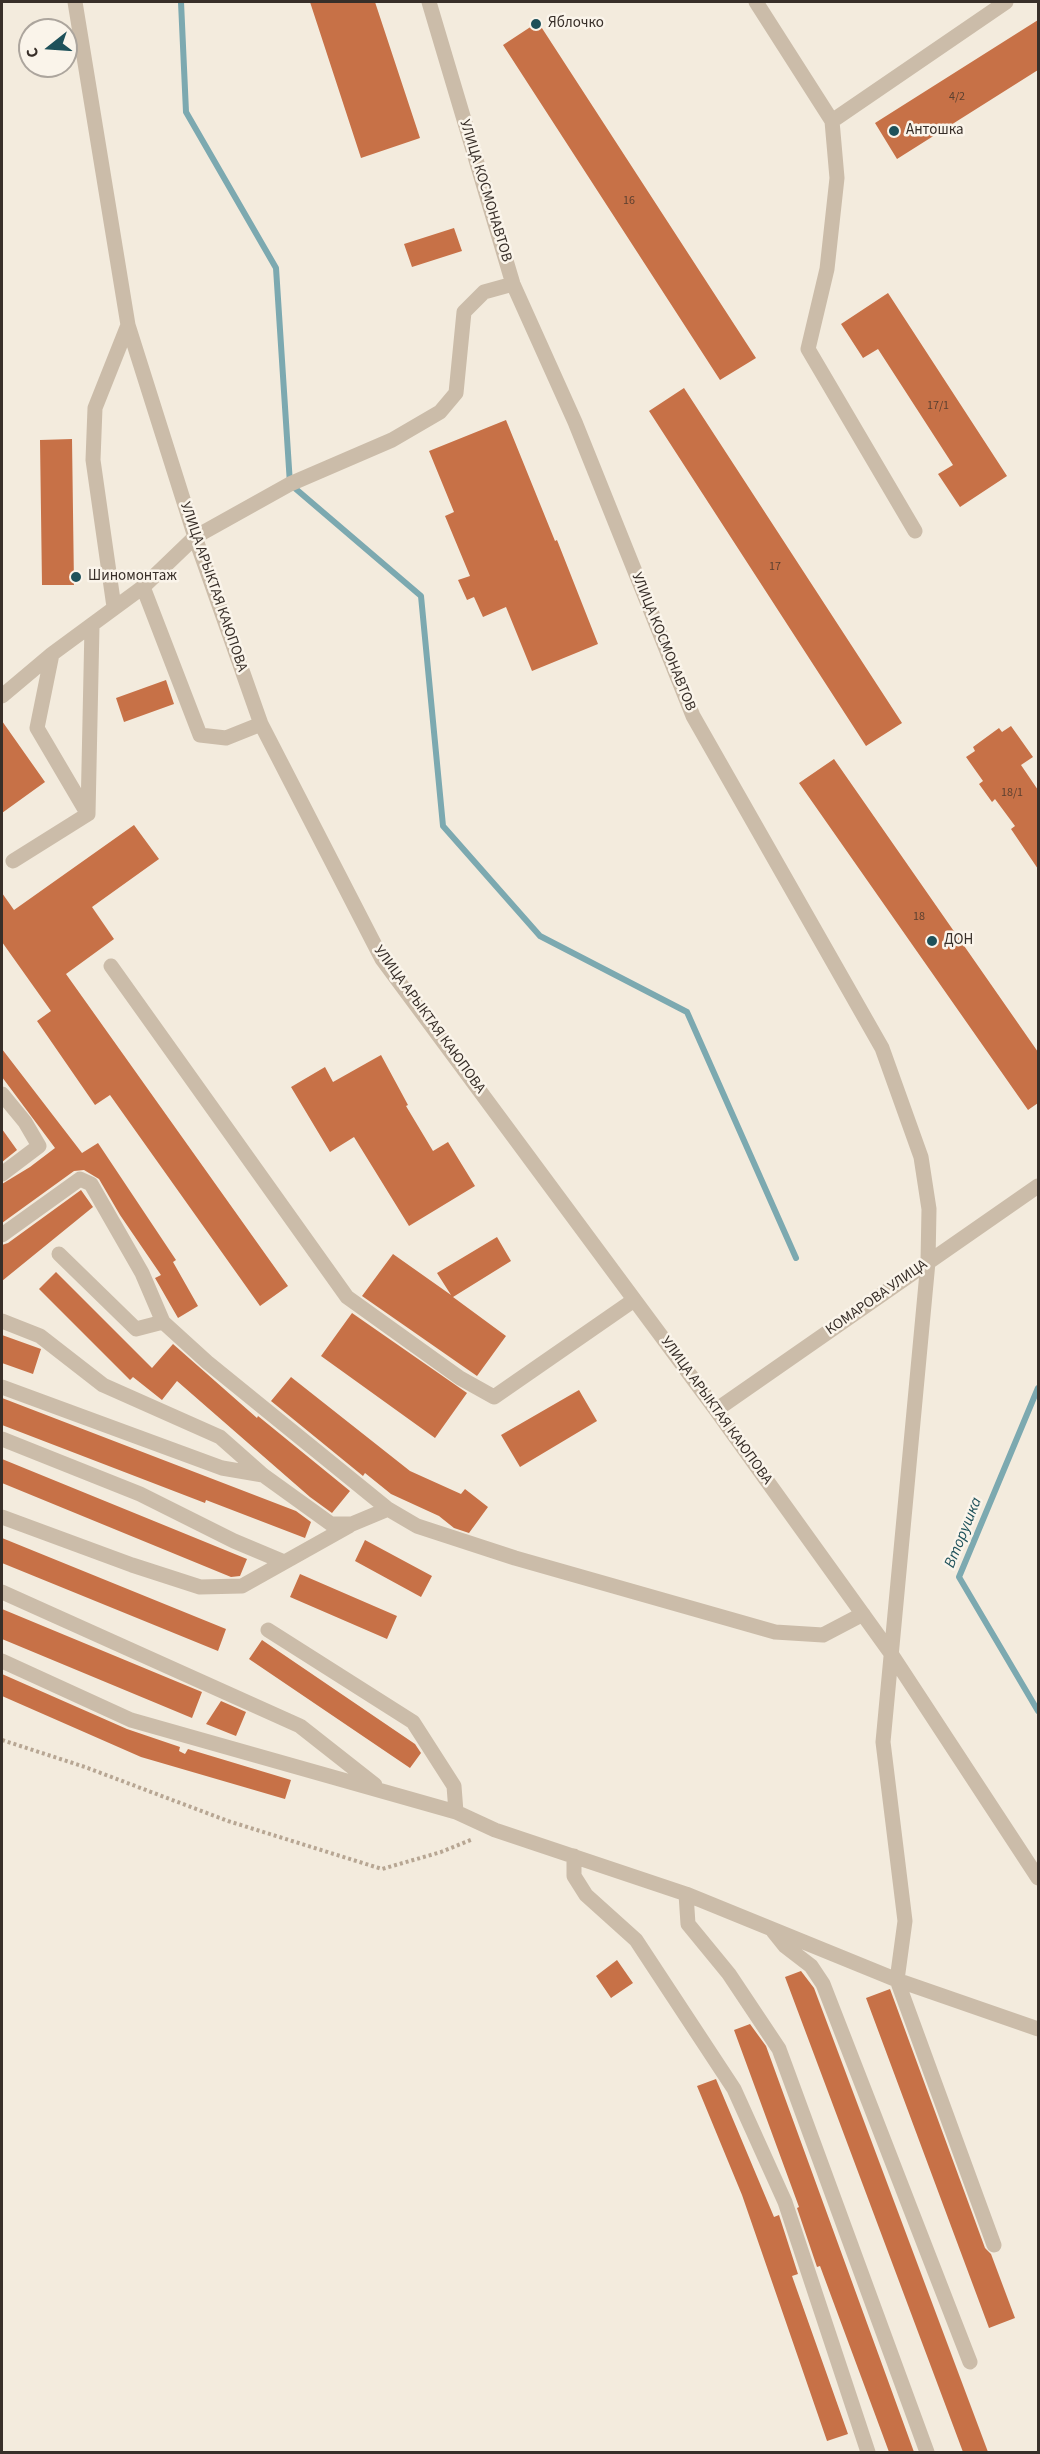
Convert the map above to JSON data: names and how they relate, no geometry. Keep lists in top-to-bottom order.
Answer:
{
  "streets": {
    "street": ["УЛИЦА КОСМОНАВТОВ", "УЛИЦА АРЫКТАЯ КАЮПОВА", "КОМАРОВА УЛИЦА"]
  },
  "crossings": [
    ["УЛИЦА КОСМОНАВТОВ", "УЛИЦА АРЫКТАЯ КАЮПОВА"],
    ["УЛИЦА КОСМОНАВТОВ", "КОМАРОВА УЛИЦА"],
    ["УЛИЦА АРЫКТАЯ КАЮПОВА", "КОМАРОВА УЛИЦА"]
  ],
  "water": ["Вторушка"],
  "places": [
    "Яблочко",
    "Антошка",
    "Шиномонтаж",
    "ДОН"
  ],
  "house_numbers": [
    "4/2",
    "16",
    "17/1",
    "17",
    "18/1",
    "18"
  ],
  "north": "left"
}
